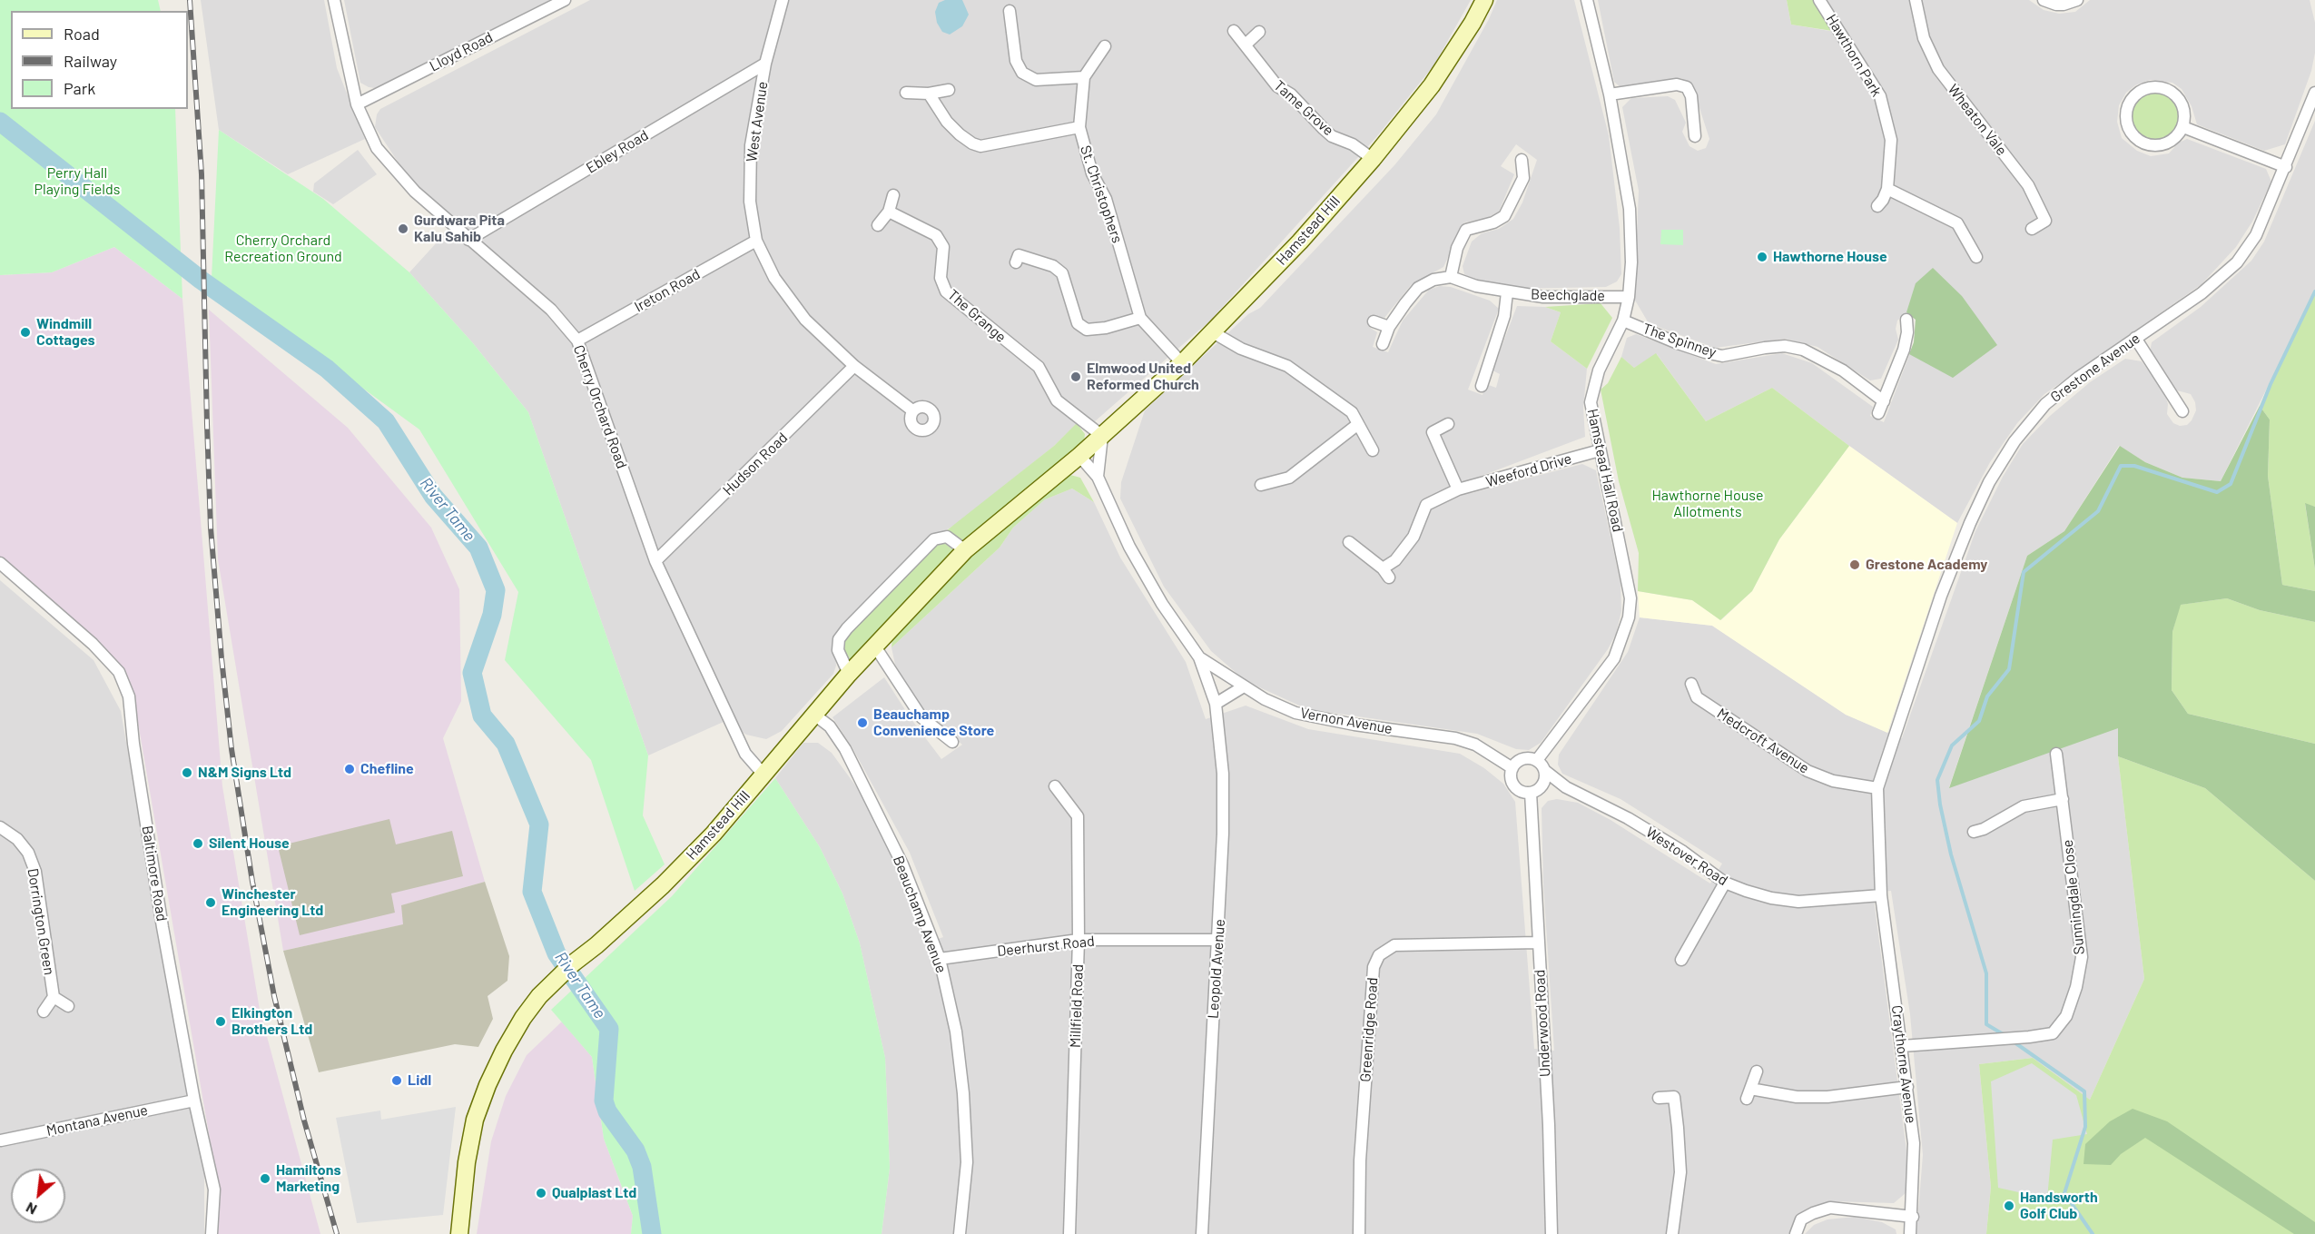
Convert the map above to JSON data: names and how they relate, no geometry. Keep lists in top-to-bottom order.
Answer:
{
  "streets": {
    "main road": ["Hamstead Hill"],
    "street": [
      "Lloyd Road",
      "Hawthorn Park",
      "Tame Grove",
      "Wheaton Vale",
      "West Avenue",
      "Ebley Road",
      "St. Christophers",
      "Ireton Road",
      "Beechglade",
      "The Grange",
      "The Spinney",
      "Grestone Avenue",
      "Cherry Orchard Road",
      "Hudson Road",
      "Weeford Drive",
      "Hamstead Hall Road",
      "Vernon Avenue",
      "Medcroft Avenue",
      "Westover Road",
      "Baltimore Road",
      "Sunningdale Close",
      "Beauchamp Avenue",
      "Dorrington Green",
      "Deerhurst Road",
      "Leopold Avenue",
      "Millfield Road",
      "Underwood Road",
      "Greenridge Road",
      "Craythorne Avenue",
      "Montana Avenue"
    ]
  },
  "crossings": [
    ["Lloyd Road", "Cherry Orchard Road"],
    ["Tame Grove", "Hamstead Hill"],
    ["West Avenue", "Ebley Road"],
    ["West Avenue", "Ireton Road"],
    ["West Avenue", "Hudson Road"],
    ["Ebley Road", "Cherry Orchard Road"],
    ["St. Christophers", "Hamstead Hill"],
    ["Hamstead Hill", "The Grange"],
    ["Hamstead Hill", "Cherry Orchard Road"],
    ["Hamstead Hill", "Vernon Avenue"],
    ["Hamstead Hill", "Beauchamp Avenue"],
    ["Ireton Road", "Cherry Orchard Road"],
    ["Beechglade", "Hamstead Hall Road"],
    ["The Spinney", "Hamstead Hall Road"],
    ["Grestone Avenue", "Medcroft Avenue"],
    ["Grestone Avenue", "Westover Road"],
    ["Grestone Avenue", "Craythorne Avenue"],
    ["Cherry Orchard Road", "Hudson Road"],
    ["Weeford Drive", "Hamstead Hall Road"],
    ["Hamstead Hall Road", "Vernon Avenue"],
    ["Hamstead Hall Road", "Westover Road"],
    ["Hamstead Hall Road", "Underwood Road"],
    ["Vernon Avenue", "Westover Road"],
    ["Vernon Avenue", "Leopold Avenue"],
    ["Vernon Avenue", "Underwood Road"],
    ["Westover Road", "Underwood Road"],
    ["Westover Road", "Craythorne Avenue"],
    ["Baltimore Road", "Montana Avenue"],
    ["Sunningdale Close", "Craythorne Avenue"],
    ["Beauchamp Avenue", "Deerhurst Road"],
    ["Deerhurst Road", "Leopold Avenue"],
    ["Deerhurst Road", "Millfield Road"],
    ["Underwood Road", "Greenridge Road"]
  ],
  "water": ["River Tame"],
  "parks": ["Perry Hall Playing Fields", "Cherry Orchard Recreation Ground", "Hawthorne House Allotments"],
  "places": [
    "Gurdwara Pita Kalu Sahib",
    "Hawthorne House",
    "Windmill Cottages",
    "Elmwood United Reformed Church",
    "Grestone Academy",
    "Beauchamp Convenience Store",
    "Chefline",
    "N&M Signs Ltd",
    "Silent House",
    "Winchester Engineering Ltd",
    "Elkington Brothers Ltd",
    "Lidl",
    "Hamiltons Marketing",
    "Qualplast Ltd",
    "Handsworth Golf Club"
  ],
  "legend": ["Road", "Railway", "Park"],
  "north": "bottom left"
}
